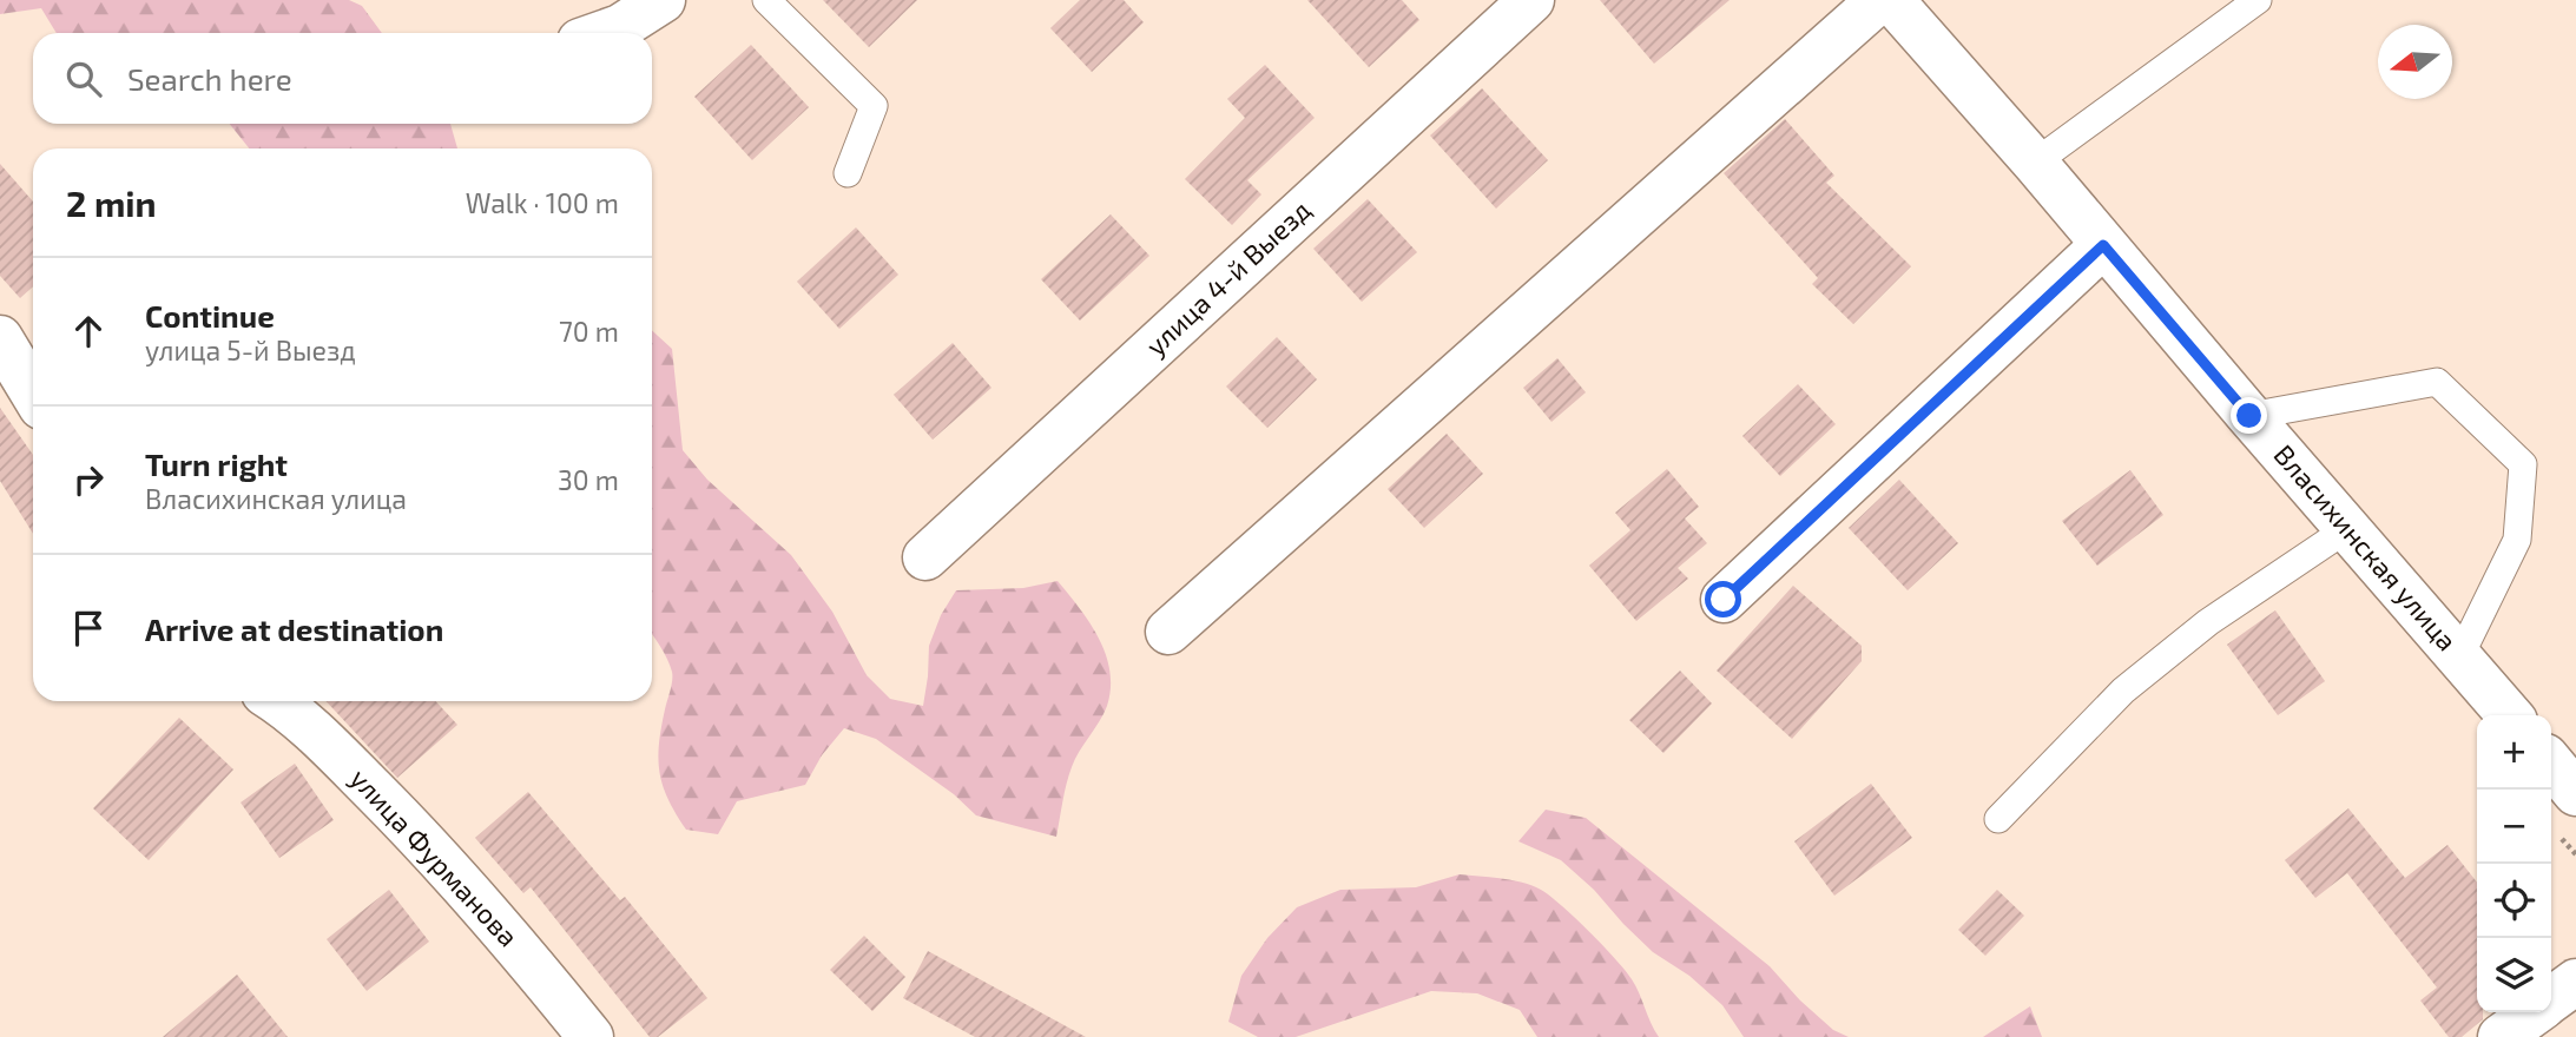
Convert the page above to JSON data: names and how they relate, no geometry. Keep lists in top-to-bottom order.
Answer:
{
  "streets": {
    "street": ["улица 4-й Выезд", "Власихинская улица", "улица Фурманова"]
  },
  "north": "left",
  "page": {
    "search": "Search here",
    "heading": ["2 min", "Walk · 100 m"],
    "list": [
      ["Continue", "улица 5-й Выезд", "70 m"],
      ["Turn right", "Власихинская улица", "30 m"],
      "Arrive at destination"
    ],
    "map_buttons": ["+", "−"]
  }
}
